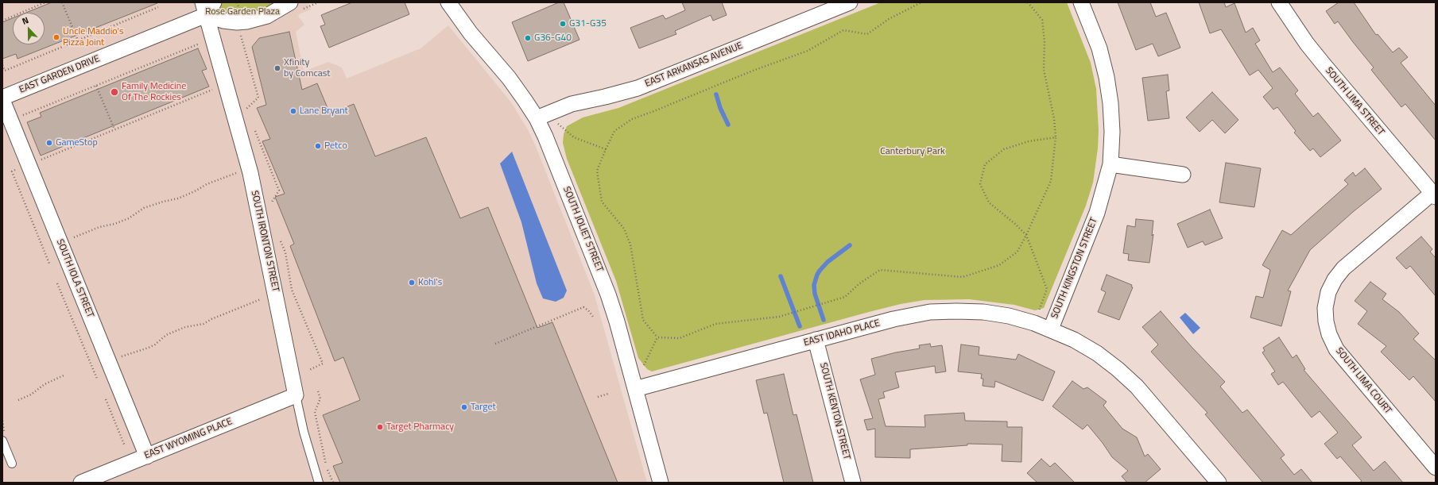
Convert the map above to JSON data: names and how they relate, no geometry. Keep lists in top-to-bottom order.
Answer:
{
  "streets": {
    "street": [
      "EAST ARKANSAS AVENUE",
      "EAST GARDEN DRIVE",
      "SOUTH LIMA STREET",
      "SOUTH JOLIET STREET",
      "SOUTH IRONTON STREET",
      "SOUTH KINGSTON STREET",
      "SOUTH IOLA STREET",
      "EAST IDAHO PLACE",
      "SOUTH LIMA COURT",
      "SOUTH KENTON STREET",
      "EAST WYOMING PLACE"
    ]
  },
  "crossings": [
    ["EAST ARKANSAS AVENUE", "SOUTH JOLIET STREET"],
    ["EAST GARDEN DRIVE", "SOUTH IRONTON STREET"],
    ["EAST GARDEN DRIVE", "SOUTH IOLA STREET"],
    ["SOUTH LIMA STREET", "SOUTH LIMA COURT"],
    ["SOUTH JOLIET STREET", "EAST IDAHO PLACE"],
    ["SOUTH IRONTON STREET", "EAST WYOMING PLACE"],
    ["SOUTH KINGSTON STREET", "EAST IDAHO PLACE"],
    ["SOUTH IOLA STREET", "EAST WYOMING PLACE"],
    ["EAST IDAHO PLACE", "SOUTH KENTON STREET"]
  ],
  "parks": ["Rose Garden Plaza", "Canterbury Park"],
  "places": [
    "G31-G35",
    "Uncle Maddio's Pizza Joint",
    "G36-G40",
    "Xfinity by Comcast",
    "Family Medicine Of The Rockies",
    "Lane Bryant",
    "GameStop",
    "Petco",
    "Kohl's",
    "Target",
    "Target Pharmacy"
  ],
  "north": "top"
}
